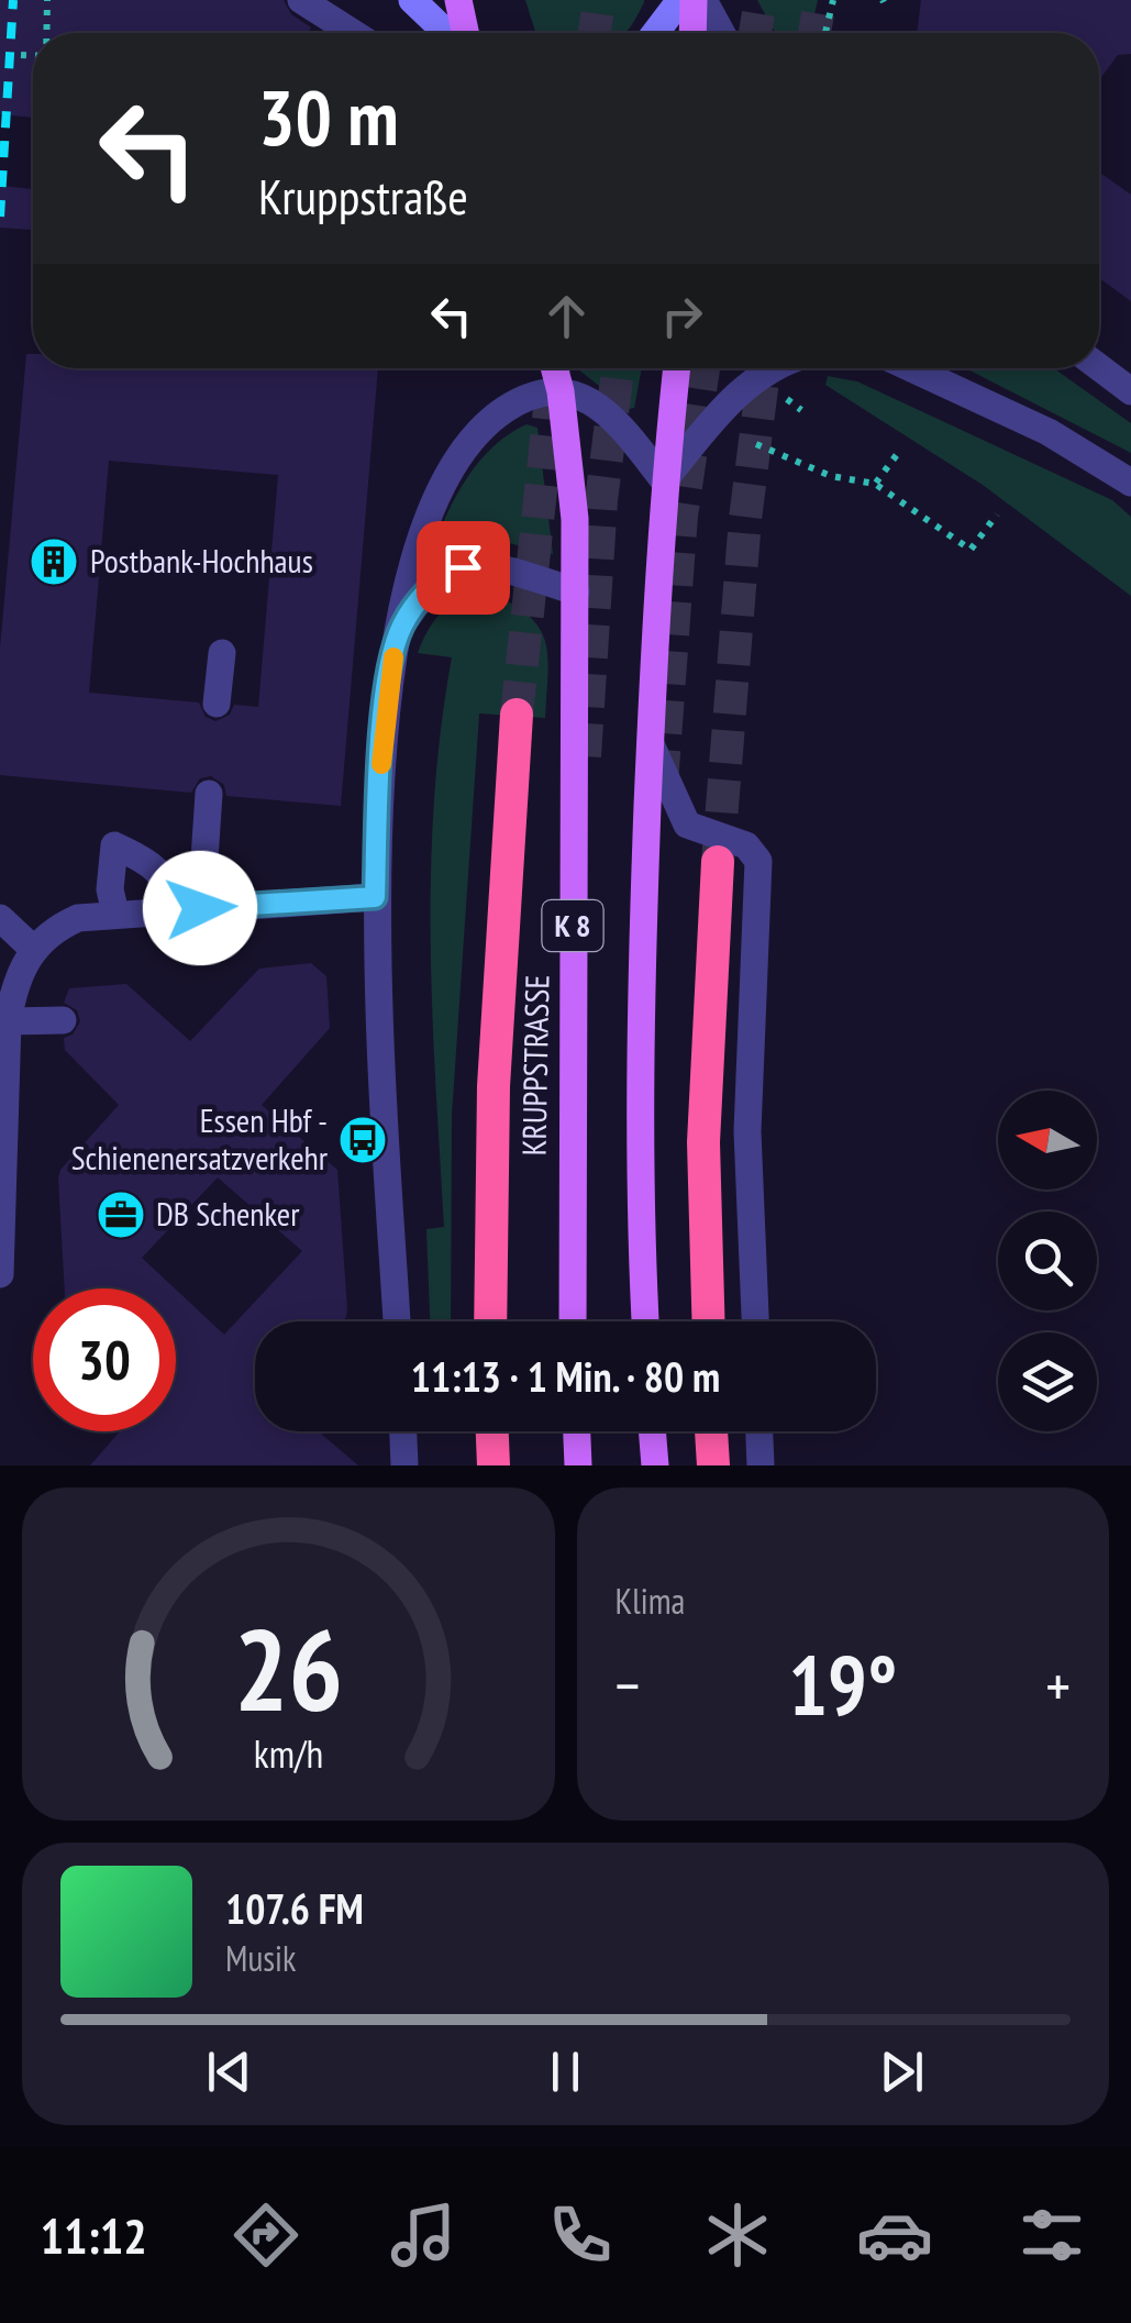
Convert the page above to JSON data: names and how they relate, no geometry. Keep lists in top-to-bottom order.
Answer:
{
  "streets": {
    "main road": ["K 8", "KRUPPSTRASSE"]
  },
  "places": {
    "building": ["Postbank-Hochhaus"],
    "bus stop": ["Essen Hbf - Schienenersatzverkehr"],
    "office": ["DB Schenker"]
  },
  "north": "left",
  "page": {
    "turn": ["30 m", "Kruppstraße"],
    "limit": "30",
    "trip": "11:13 · 1 Min. · 80 m",
    "tile": "Klima",
    "heat": ["−", "19°", "+"],
    "song": ["107.6 FM", "Musik"],
    "tabs": "11:12",
    "gauge": ["26", "km/h"]
  }
}
